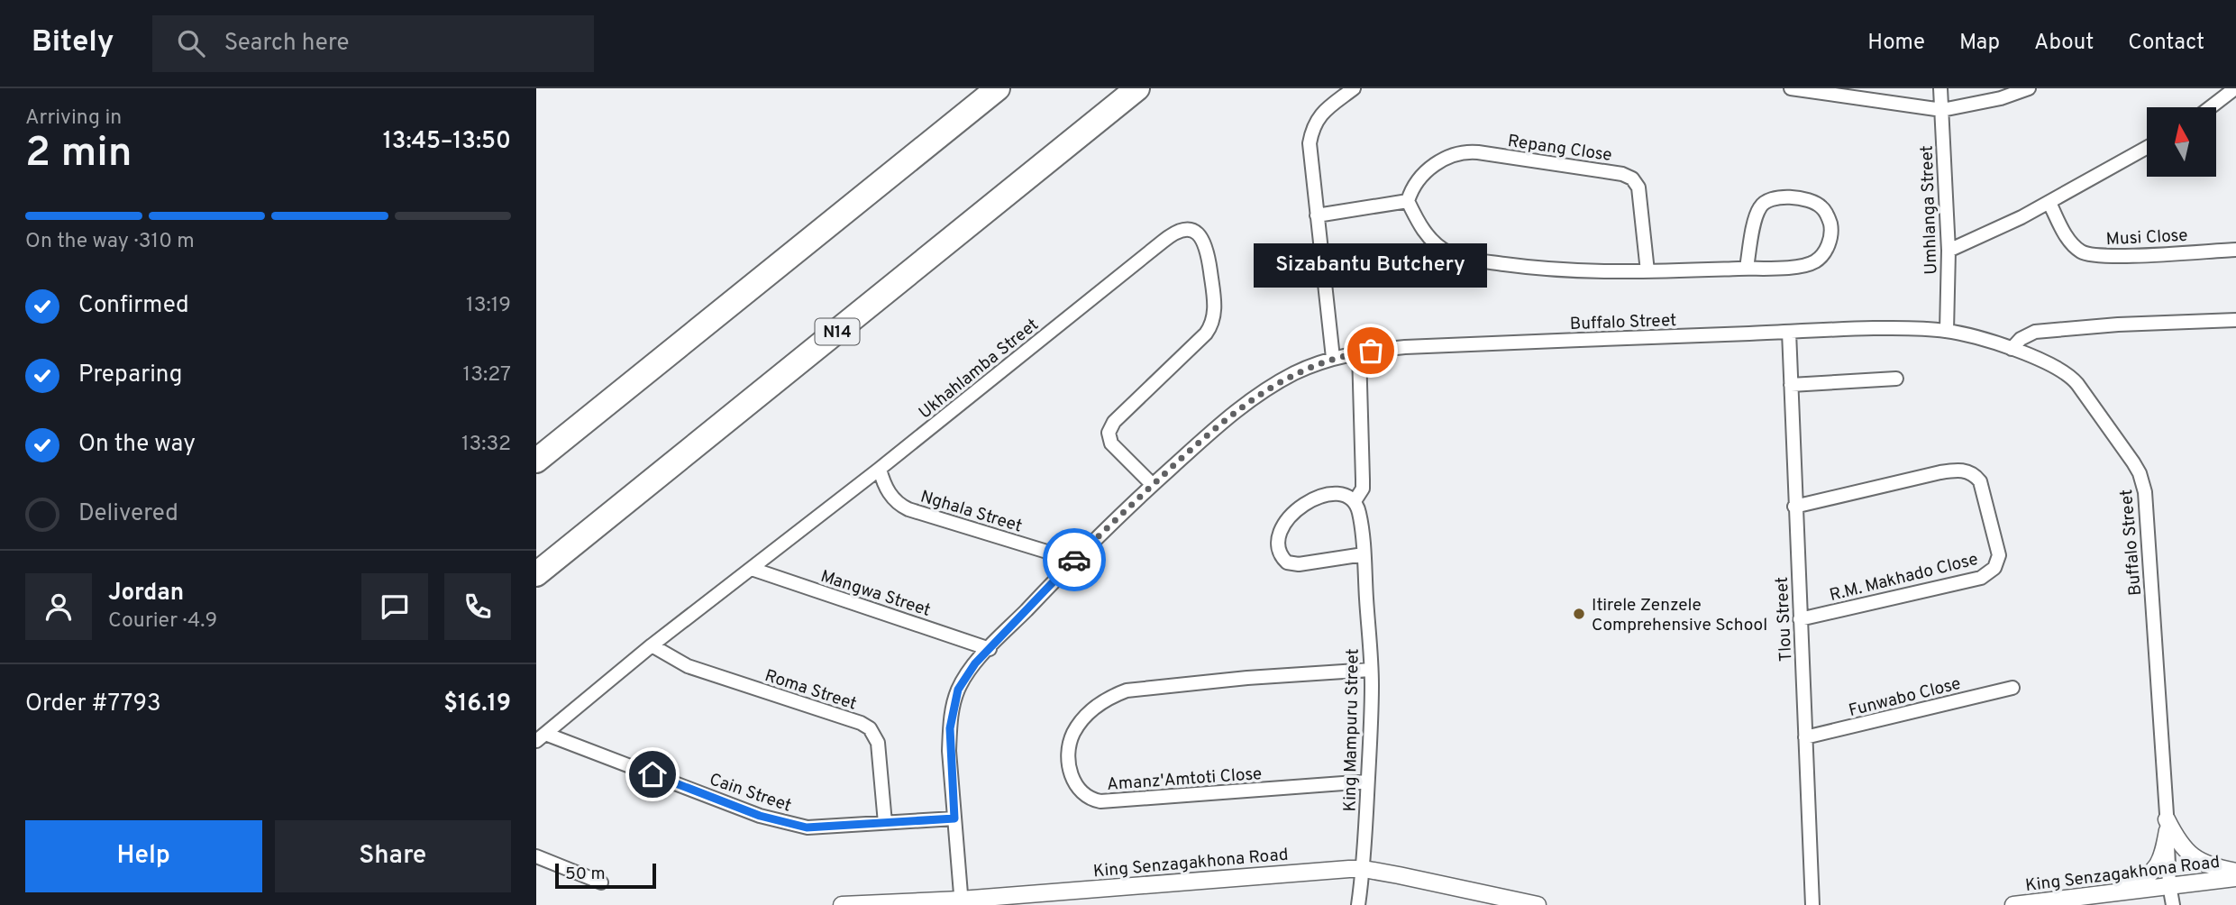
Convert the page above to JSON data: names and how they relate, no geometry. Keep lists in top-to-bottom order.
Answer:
{
  "streets": {
    "highway": ["N14"],
    "street": [
      "Repang Close",
      "Umhlanga Street",
      "Musi Close",
      "Buffalo Street",
      "Ukhahlamba Street",
      "Nghala Street",
      "R.M. Makhado Close",
      "Mangwa Street",
      "Tlou Street",
      "Roma Street",
      "Funwabo Close",
      "King Mampuru Street",
      "Amanz'Amtoti Close",
      "Cain Street",
      "King Senzagakhona Road"
    ]
  },
  "crossings": [
    ["Umhlanga Street", "Buffalo Street"],
    ["Buffalo Street", "Ukhahlamba Street"],
    ["Buffalo Street", "Nghala Street"],
    ["Buffalo Street", "Mangwa Street"],
    ["Buffalo Street", "Tlou Street"],
    ["Buffalo Street", "King Mampuru Street"],
    ["Buffalo Street", "Cain Street"],
    ["Buffalo Street", "King Senzagakhona Road"],
    ["Ukhahlamba Street", "Nghala Street"],
    ["Ukhahlamba Street", "Mangwa Street"],
    ["Ukhahlamba Street", "Roma Street"],
    ["Ukhahlamba Street", "Cain Street"],
    ["R.M. Makhado Close", "Tlou Street"],
    ["Tlou Street", "Funwabo Close"],
    ["Roma Street", "Cain Street"],
    ["King Mampuru Street", "Amanz'Amtoti Close"],
    ["King Mampuru Street", "King Senzagakhona Road"]
  ],
  "places": ["Sizabantu Butchery", "Itirele Zenzele Comprehensive School"],
  "scale_bar": "50 m",
  "north": "top",
  "page": {
    "header": "Bitely",
    "search": "Search here",
    "nav": [
      "Home",
      "Map",
      "About",
      "Contact"
    ],
    "heading": ["2 min", "Arriving in", "13:45–13:50"],
    "panel": [
      "Jordan",
      "Courier · 4.9",
      "Order #7793",
      "$16.19"
    ],
    "bar": "On the way · 310 m",
    "bubble": "Sizabantu Butchery",
    "list": [
      ["Confirmed", "13:19"],
      ["Preparing", "13:27"],
      ["On the way", "13:32"],
      "Delivered"
    ],
    "buttons": ["Help", "Share"],
    "scale": "50 m"
  }
}
